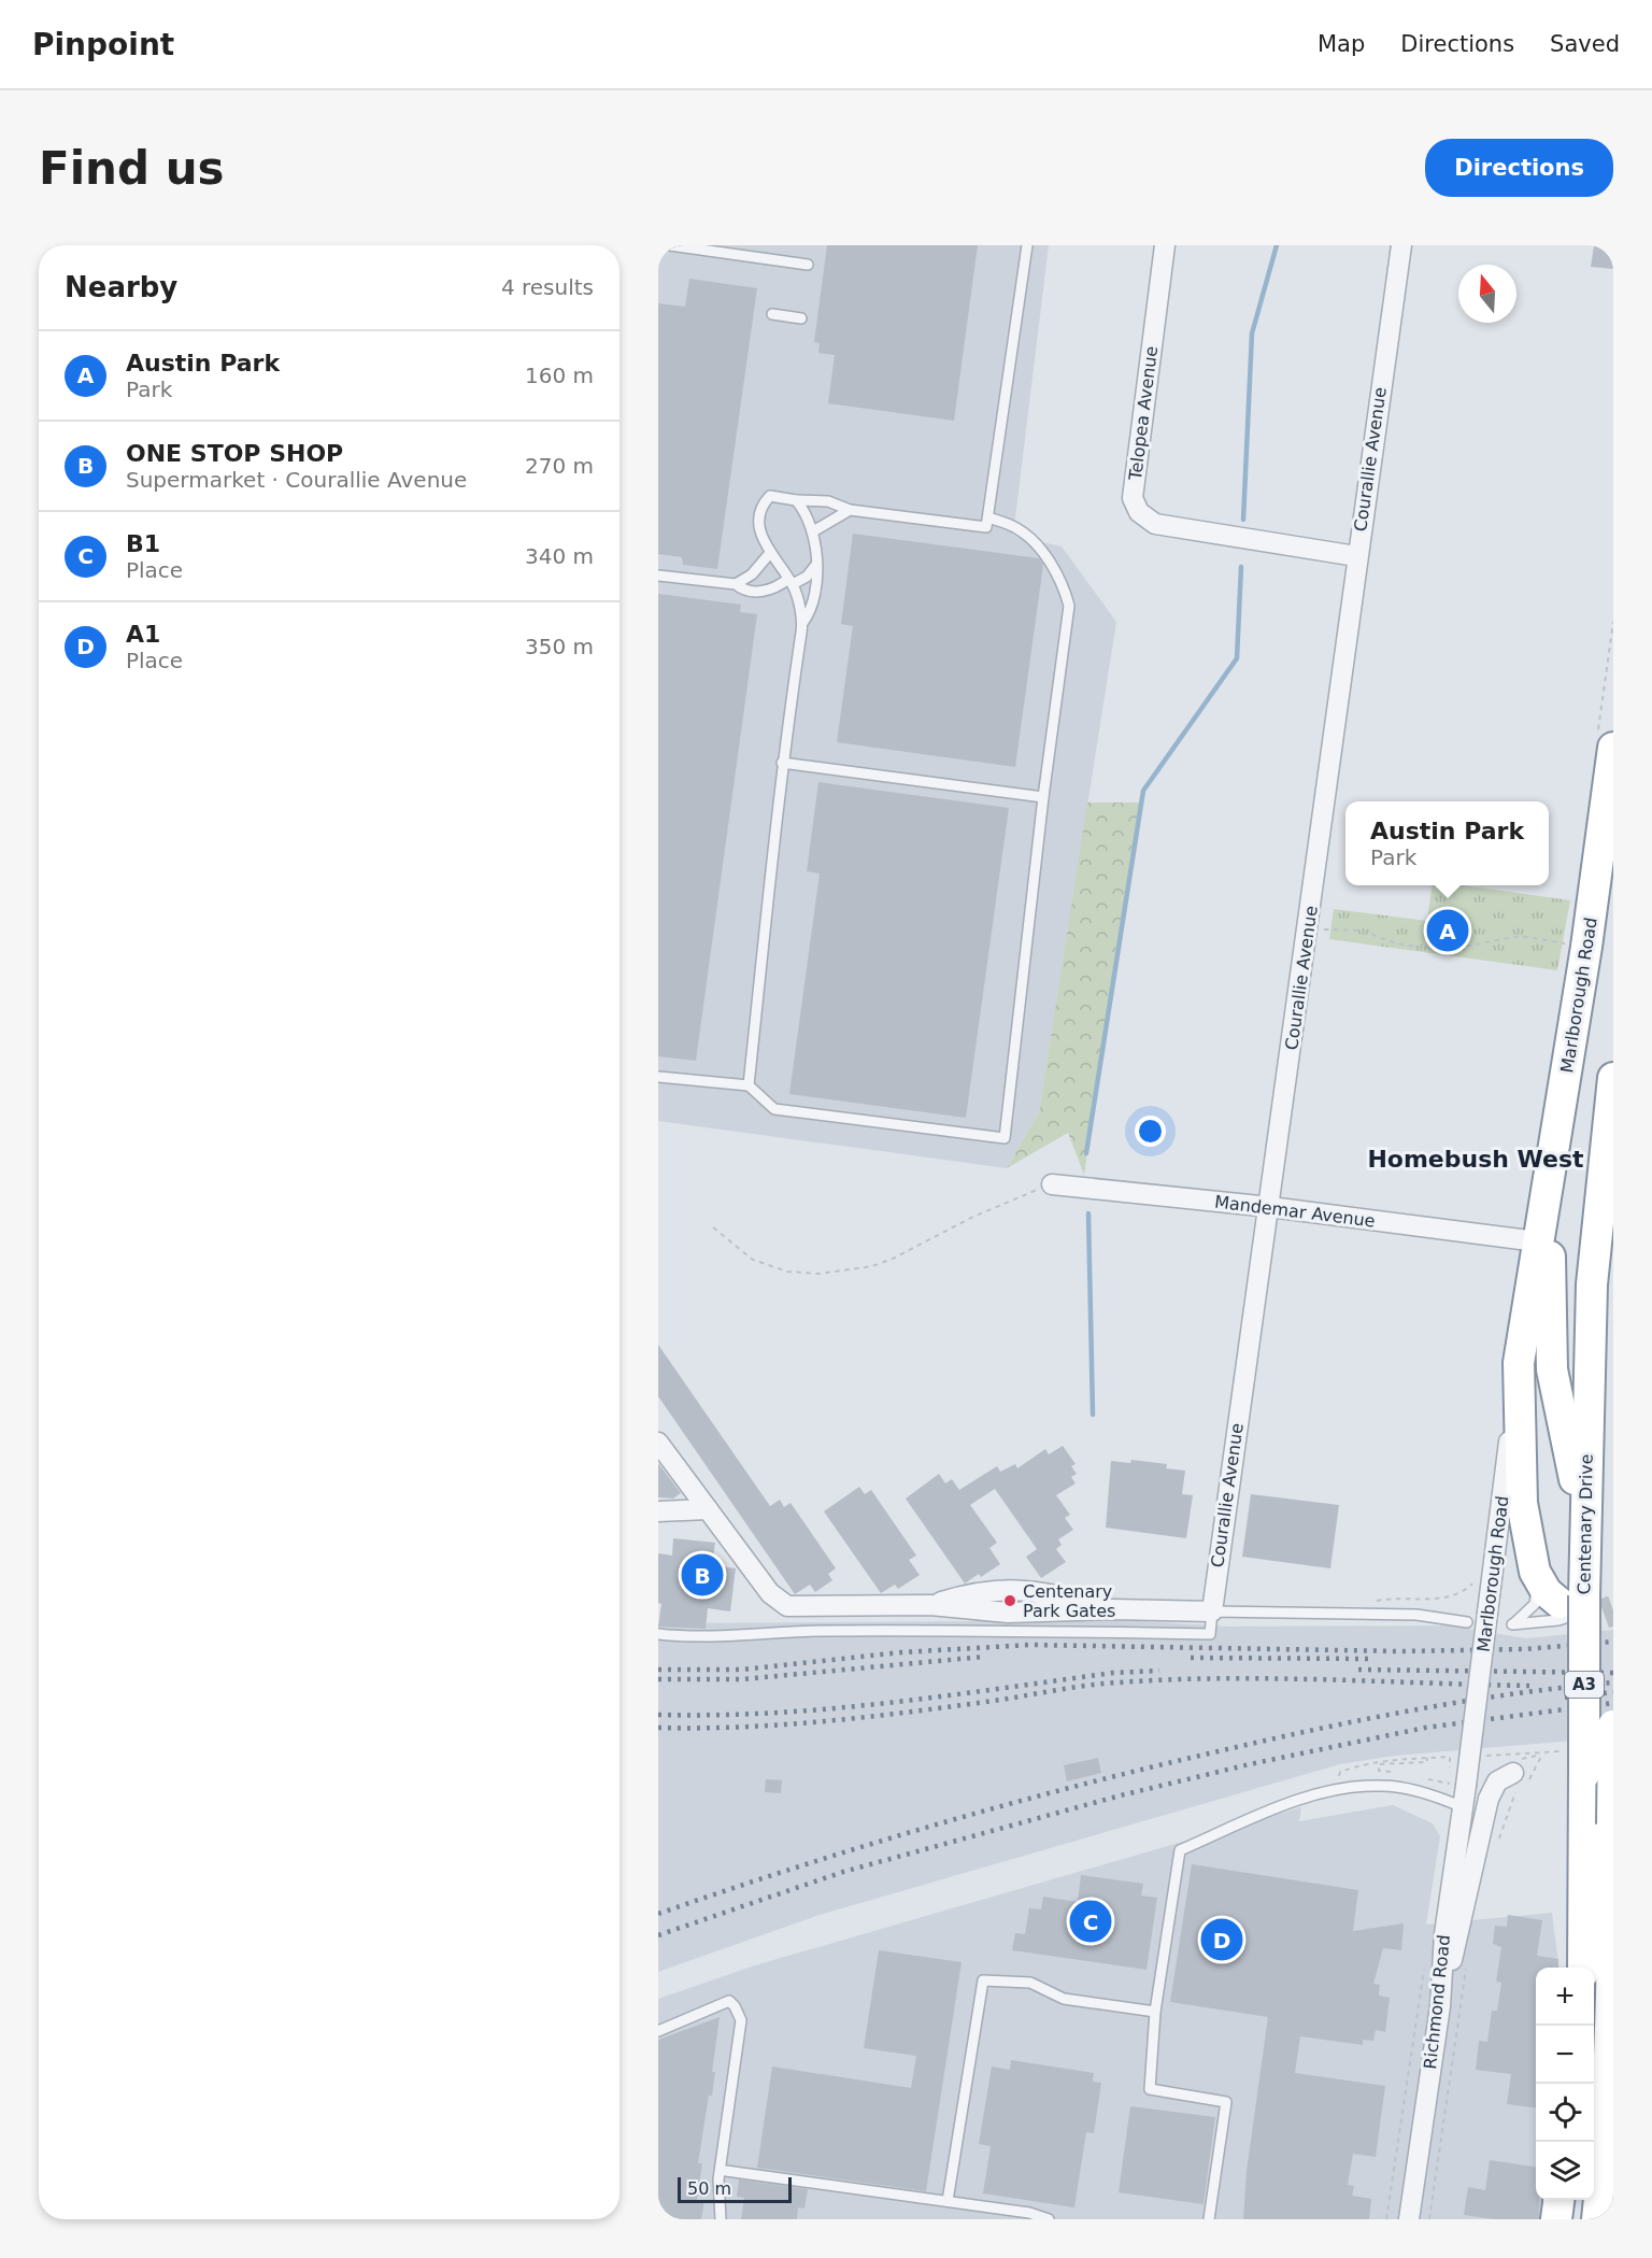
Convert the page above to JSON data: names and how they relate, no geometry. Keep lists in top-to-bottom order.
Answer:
{
  "streets": {
    "highway": ["Marlborough Road", "Centenary Drive", "A3"],
    "street": [
      "Telopea Avenue",
      "Courallie Avenue",
      "Mandemar Avenue",
      "Richmond Road"
    ]
  },
  "crossings": [
    ["Telopea Avenue", "Courallie Avenue"],
    ["Courallie Avenue", "Mandemar Avenue"],
    ["Marlborough Road", "Mandemar Avenue"],
    ["Marlborough Road", "Richmond Road"]
  ],
  "districts": ["Homebush West"],
  "places": ["Centenary Park Gates"],
  "scale_bar": "50 m",
  "north": "top",
  "page": {
    "header": "Pinpoint",
    "nav": ["Map", "Directions", "Saved"],
    "buttons": "Directions",
    "title": "Find us",
    "heading": ["Nearby", "4 results"],
    "list": [
      {
        "mark": "A",
        "name": "Austin Park",
        "note": "Park",
        "value": "160 m"
      },
      {
        "mark": "B",
        "name": "ONE STOP SHOP",
        "note": "Supermarket · Courallie Avenue",
        "value": "270 m"
      },
      {
        "mark": "C",
        "name": "B1",
        "note": "Place",
        "value": "340 m"
      },
      {
        "mark": "D",
        "name": "A1",
        "note": "Place",
        "value": "350 m"
      }
    ],
    "popup": ["Austin Park", "Park"],
    "pins": [
      "A",
      "B",
      "C",
      "D"
    ],
    "map_buttons": ["+", "−"],
    "scale": "50 m"
  }
}
